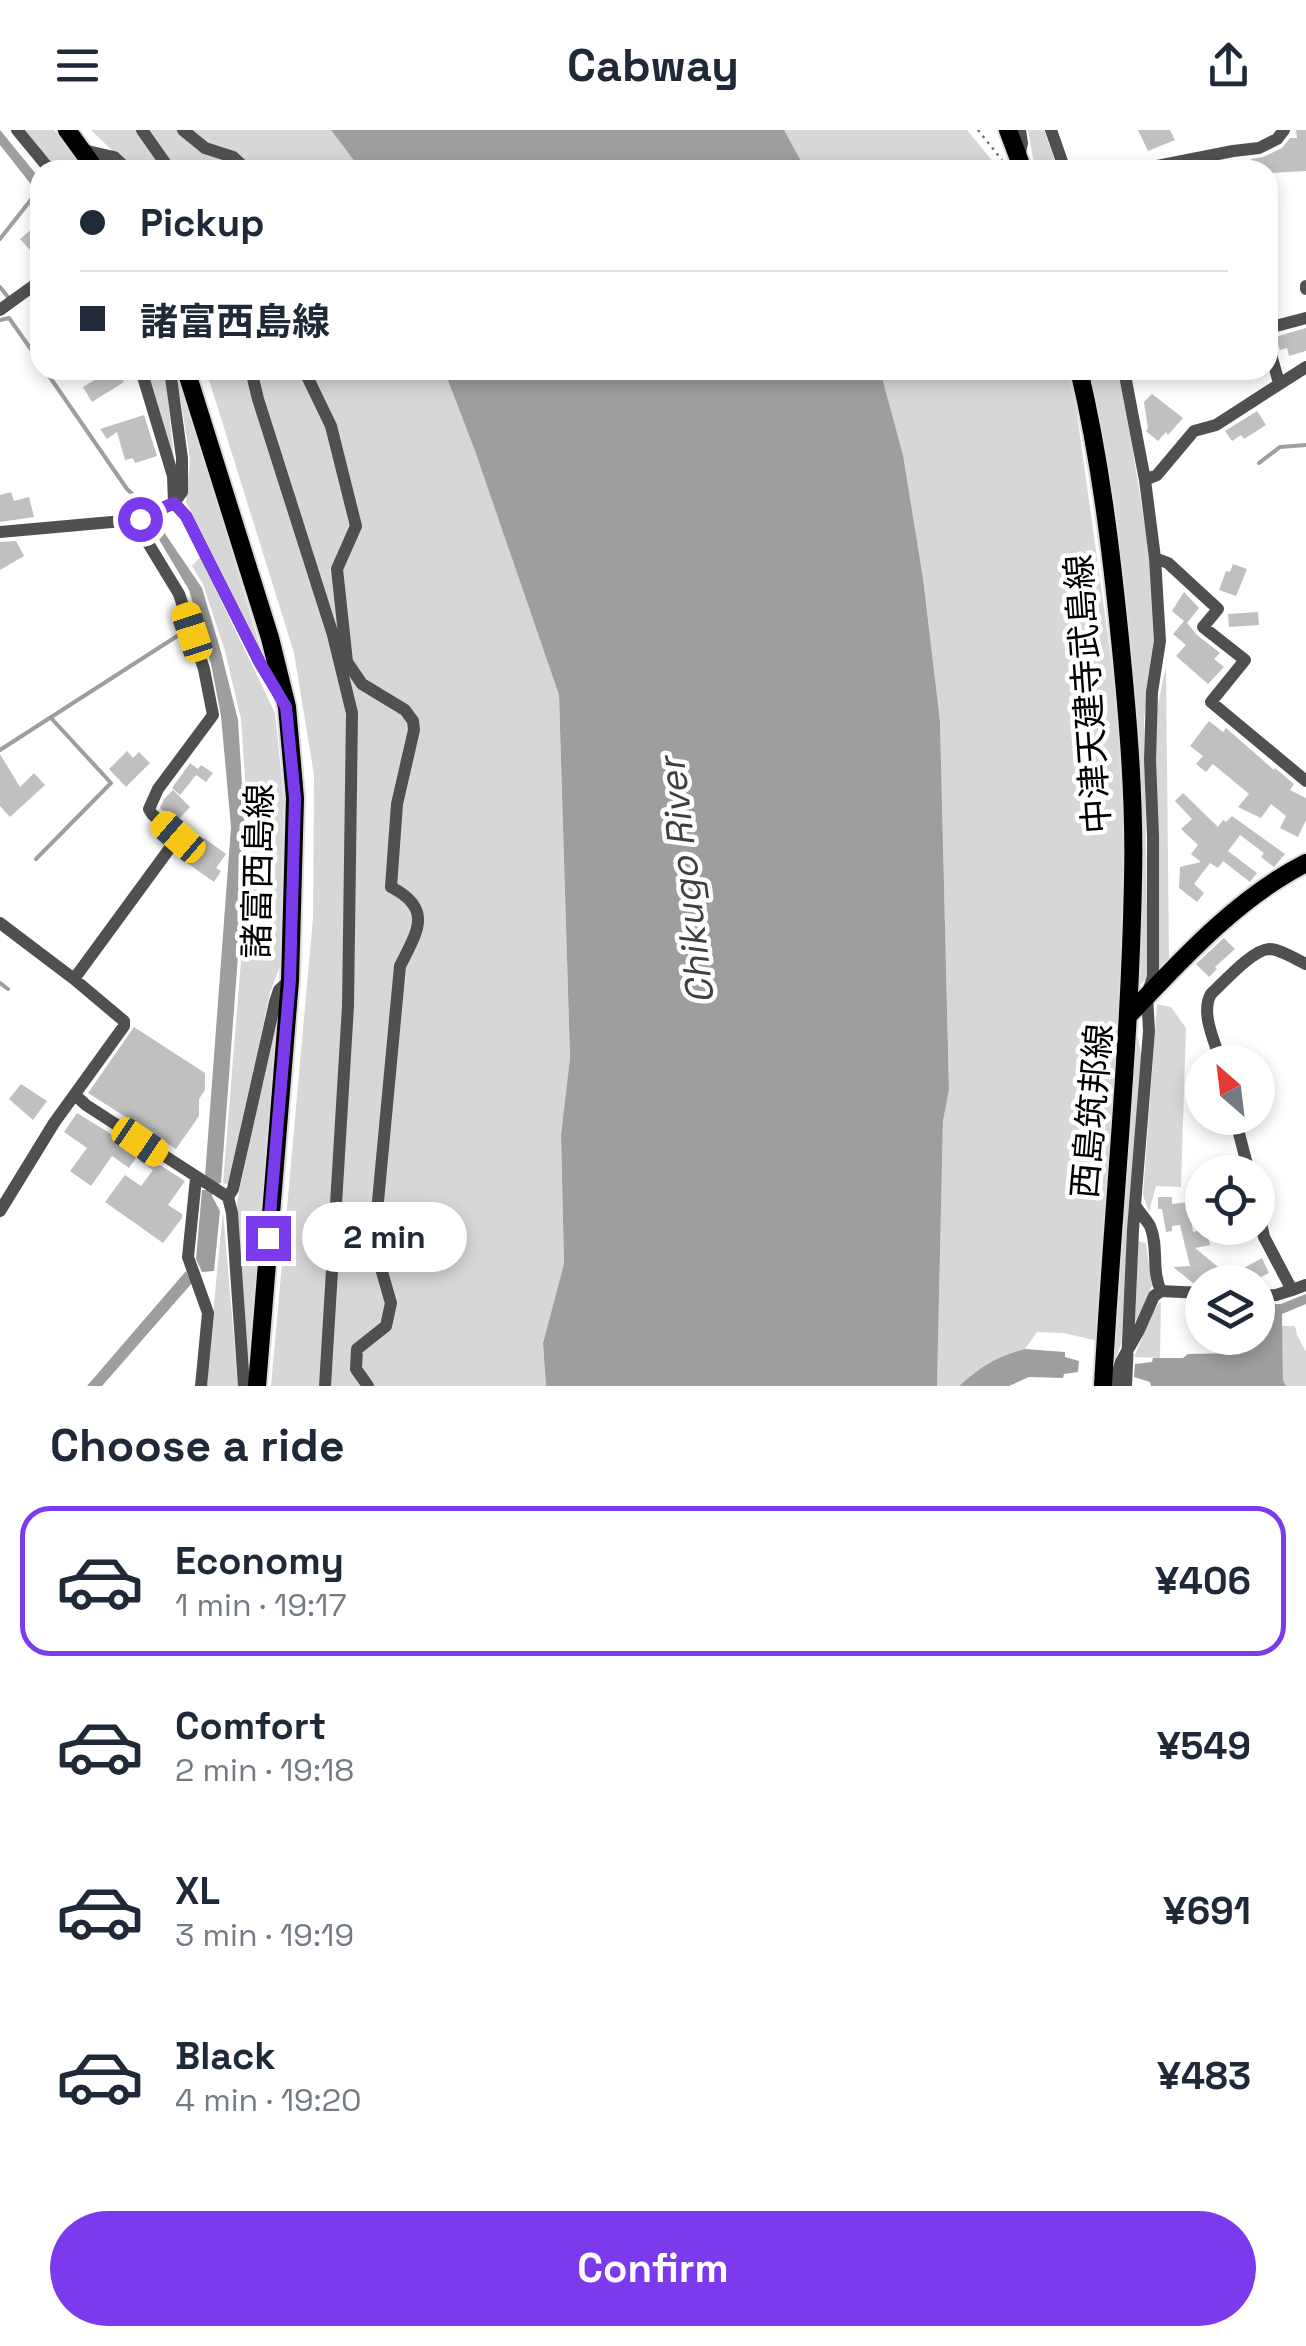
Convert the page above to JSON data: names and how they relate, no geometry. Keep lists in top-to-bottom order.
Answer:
{
  "streets": {
    "main road": ["中津天建寺武島線", "諸富西島線", "西島筑邦線"]
  },
  "crossings": [
    ["中津天建寺武島線", "西島筑邦線"]
  ],
  "water": ["Chikugo River"],
  "north": "top left",
  "page": {
    "header": "Cabway",
    "banner": ["Pickup", "諸富西島線"],
    "bubble": "2 min",
    "heading": "Choose a ride",
    "list": [
      {
        "name": "Economy",
        "note": "1 min · 19:17",
        "value": "¥406"
      },
      {
        "name": "Comfort",
        "note": "2 min · 19:18",
        "value": "¥549"
      },
      {
        "name": "XL",
        "note": "3 min · 19:19",
        "value": "¥691"
      },
      {
        "name": "Black",
        "note": "4 min · 19:20",
        "value": "¥483"
      }
    ],
    "buttons": "Confirm"
  }
}
